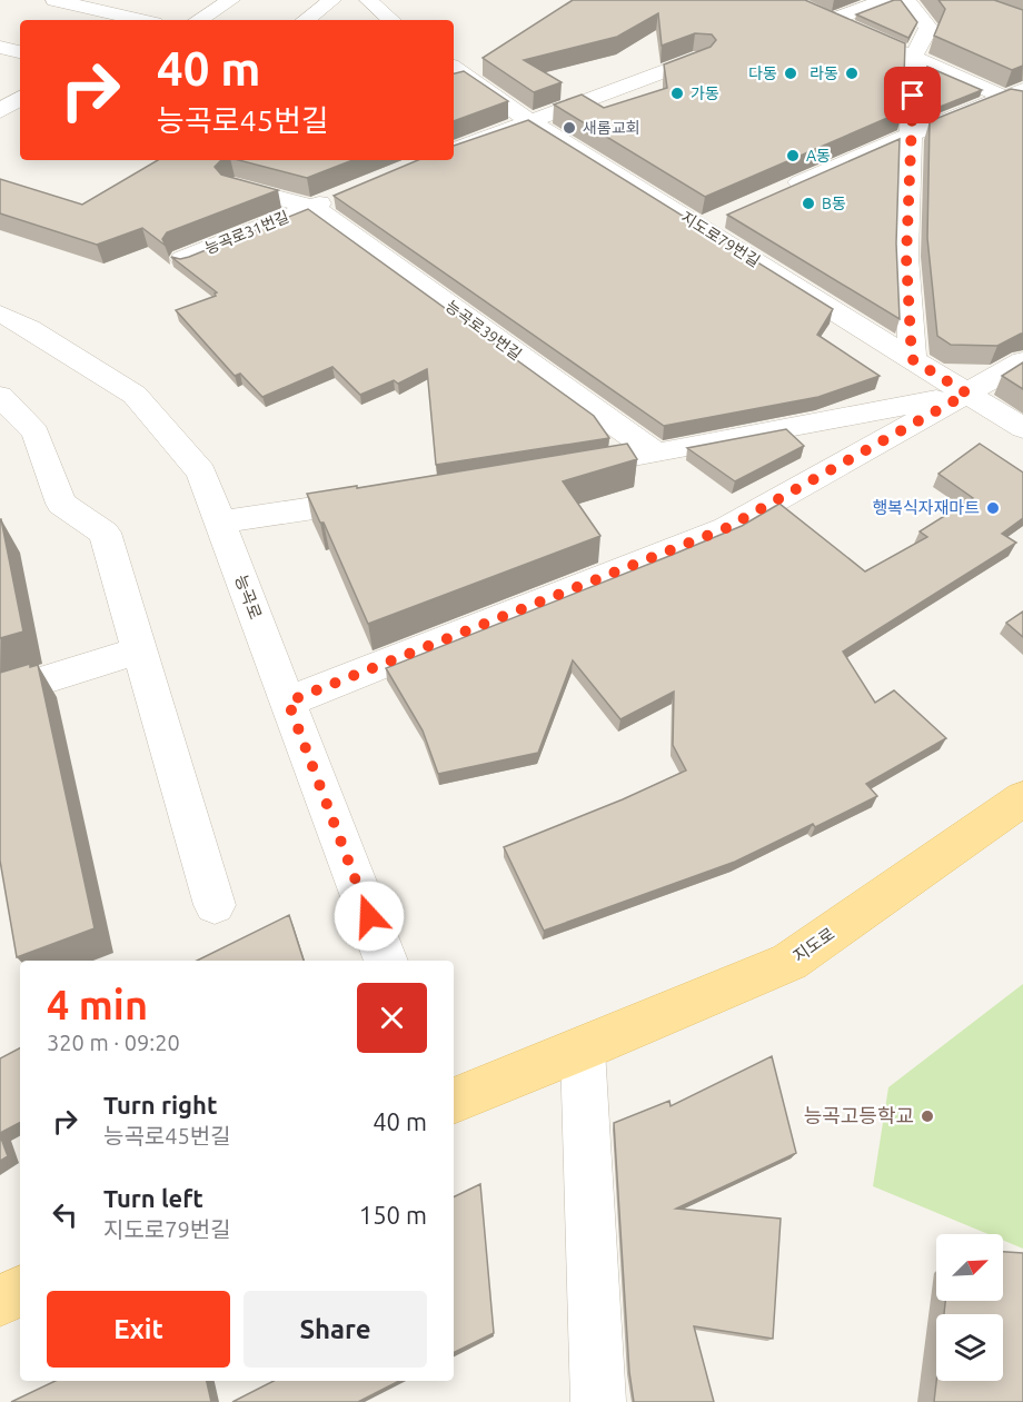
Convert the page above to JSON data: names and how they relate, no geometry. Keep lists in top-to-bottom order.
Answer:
{
  "streets": {
    "main road": ["지도로"],
    "street": [
      "능곡로31번길",
      "지도로79번길",
      "능곡로39번길",
      "능곡로"
    ]
  },
  "crossings": [
    ["능곡로31번길", "능곡로39번길"]
  ],
  "places": [
    "다동",
    "라동",
    "가동",
    "새롬교회",
    "A동",
    "B동",
    "행복식자재마트",
    "능곡고등학교"
  ],
  "north": "top right",
  "page": {
    "turn": ["40 m", "능곡로45번길"],
    "heading": ["4 min", "320 m · 09:20"],
    "list": [
      {
        "name": "Turn right",
        "note": "능곡로45번길",
        "value": "40 m"
      },
      {
        "name": "Turn left",
        "note": "지도로79번길",
        "value": "150 m"
      }
    ],
    "buttons": ["Exit", "Share"]
  }
}
